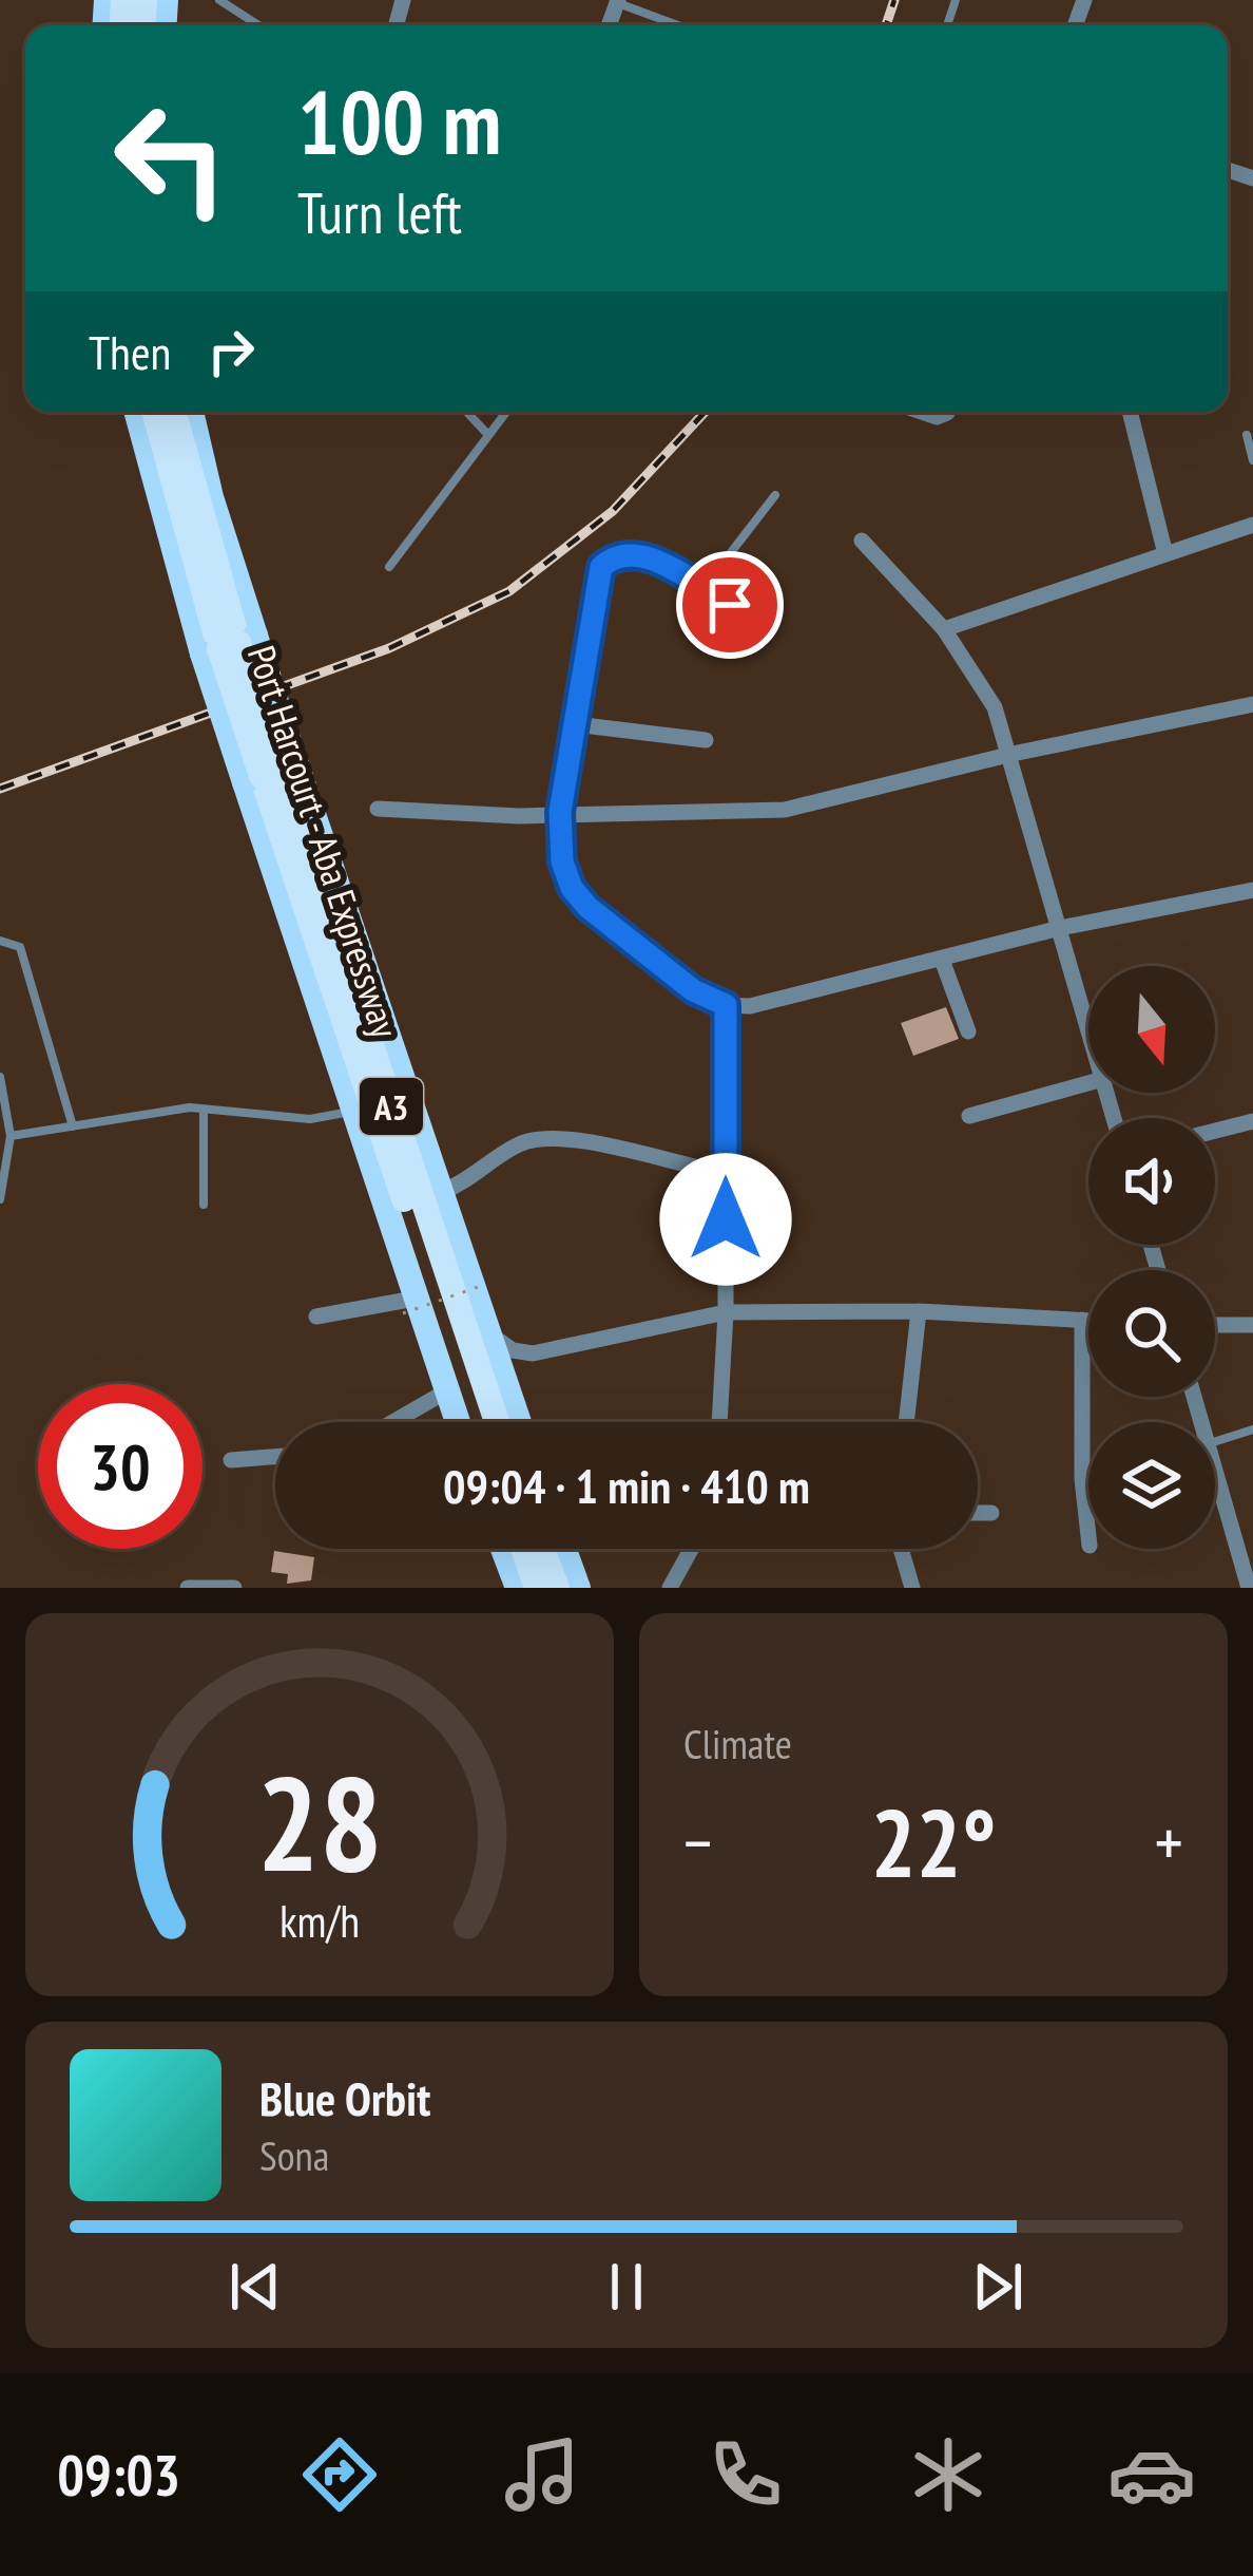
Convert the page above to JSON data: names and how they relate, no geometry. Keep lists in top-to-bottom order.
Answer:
{
  "streets": {
    "highway": ["Port Harcourt - Aba Expressway", "A3"]
  },
  "north": "bottom",
  "page": {
    "turn": ["100 m", "Turn left"],
    "then": "Then",
    "limit": "30",
    "trip": "09:04 · 1 min · 410 m",
    "tile": "Climate",
    "heat": ["−", "22°", "+"],
    "song": ["Blue Orbit", "Sona"],
    "tabs": "09:03",
    "gauge": ["28", "km/h"]
  }
}
